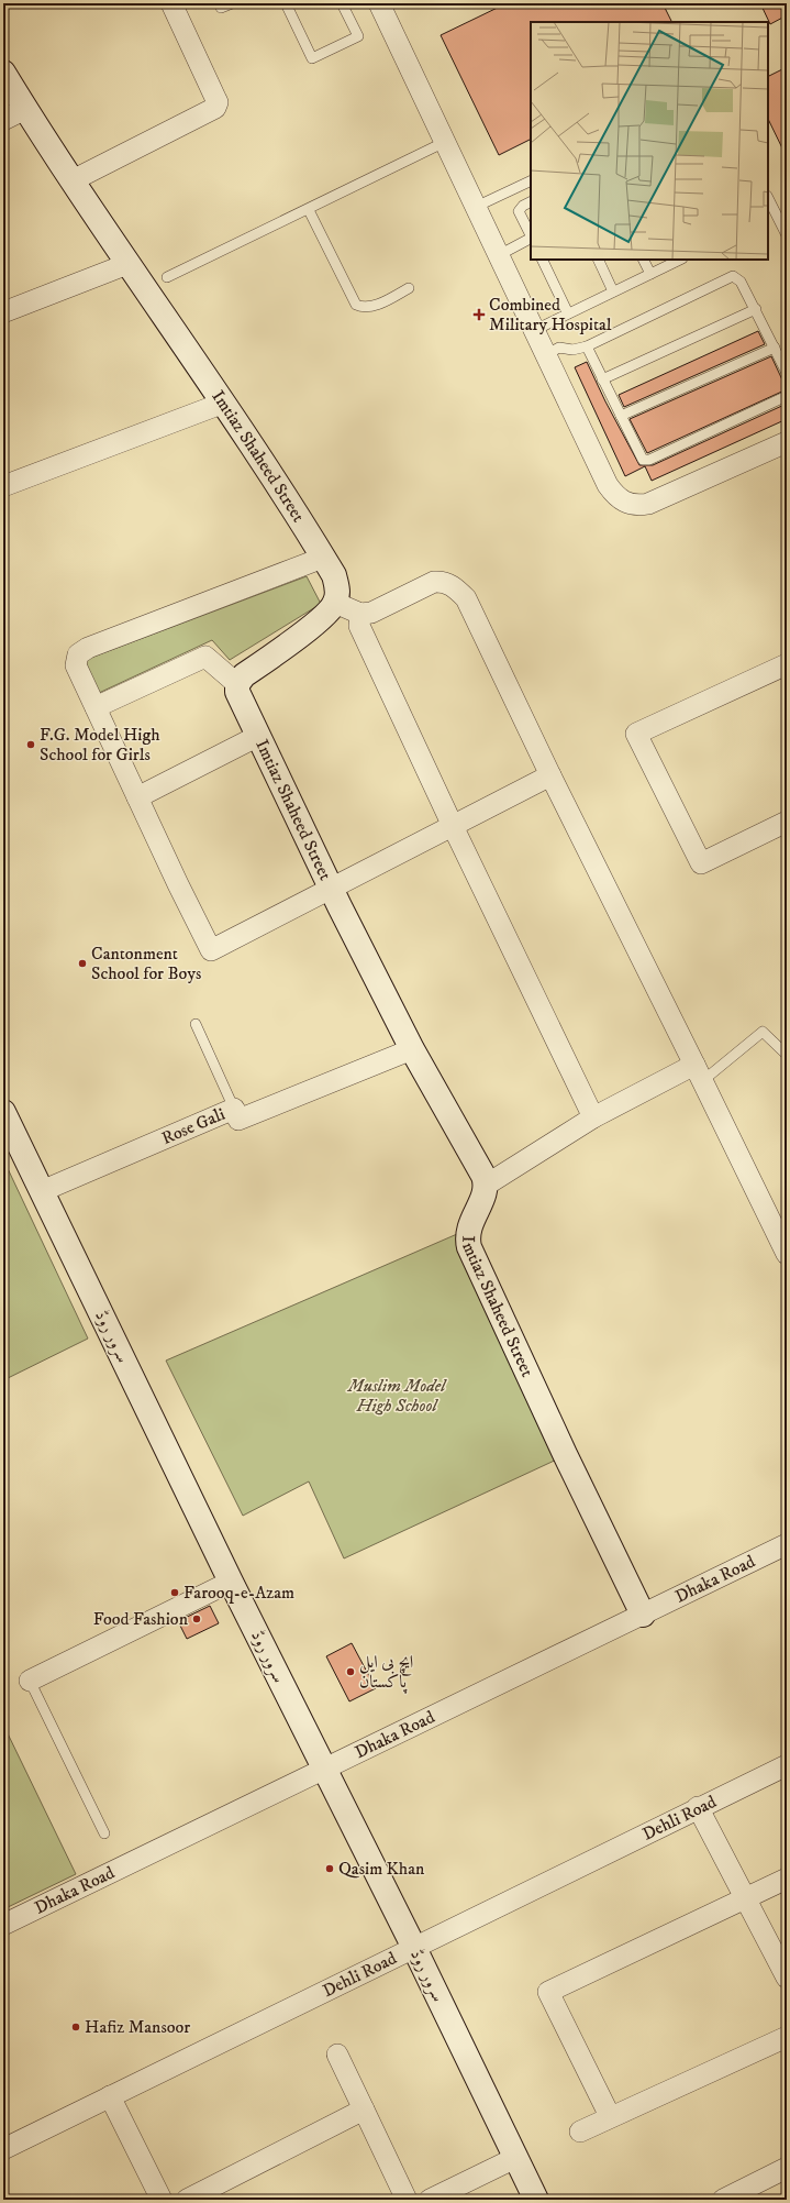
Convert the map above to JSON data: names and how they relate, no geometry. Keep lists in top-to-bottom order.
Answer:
{
  "streets": {
    "street": [
      "Imtiaz Shaheed Street",
      "Rose Gali",
      "سرور روڈ",
      "Dhaka Road",
      "Dehli Road"
    ]
  },
  "crossings": [
    ["Imtiaz Shaheed Street", "Rose Gali"],
    ["Imtiaz Shaheed Street", "Dhaka Road"],
    ["Rose Gali", "سرور روڈ"],
    ["سرور روڈ", "Dhaka Road"],
    ["سرور روڈ", "Dehli Road"]
  ],
  "parks": ["Muslim Model High School"],
  "places": {
    "health": ["Combined Military Hospital"],
    "other": [
      "F.G. Model High School for Girls",
      "Cantonment School for Boys",
      "Farooq-e-Azam",
      "Food Fashion",
      "ایچ بی ایل پاکستان",
      "Qasim Khan",
      "Hafiz Mansoor"
    ]
  }
}
